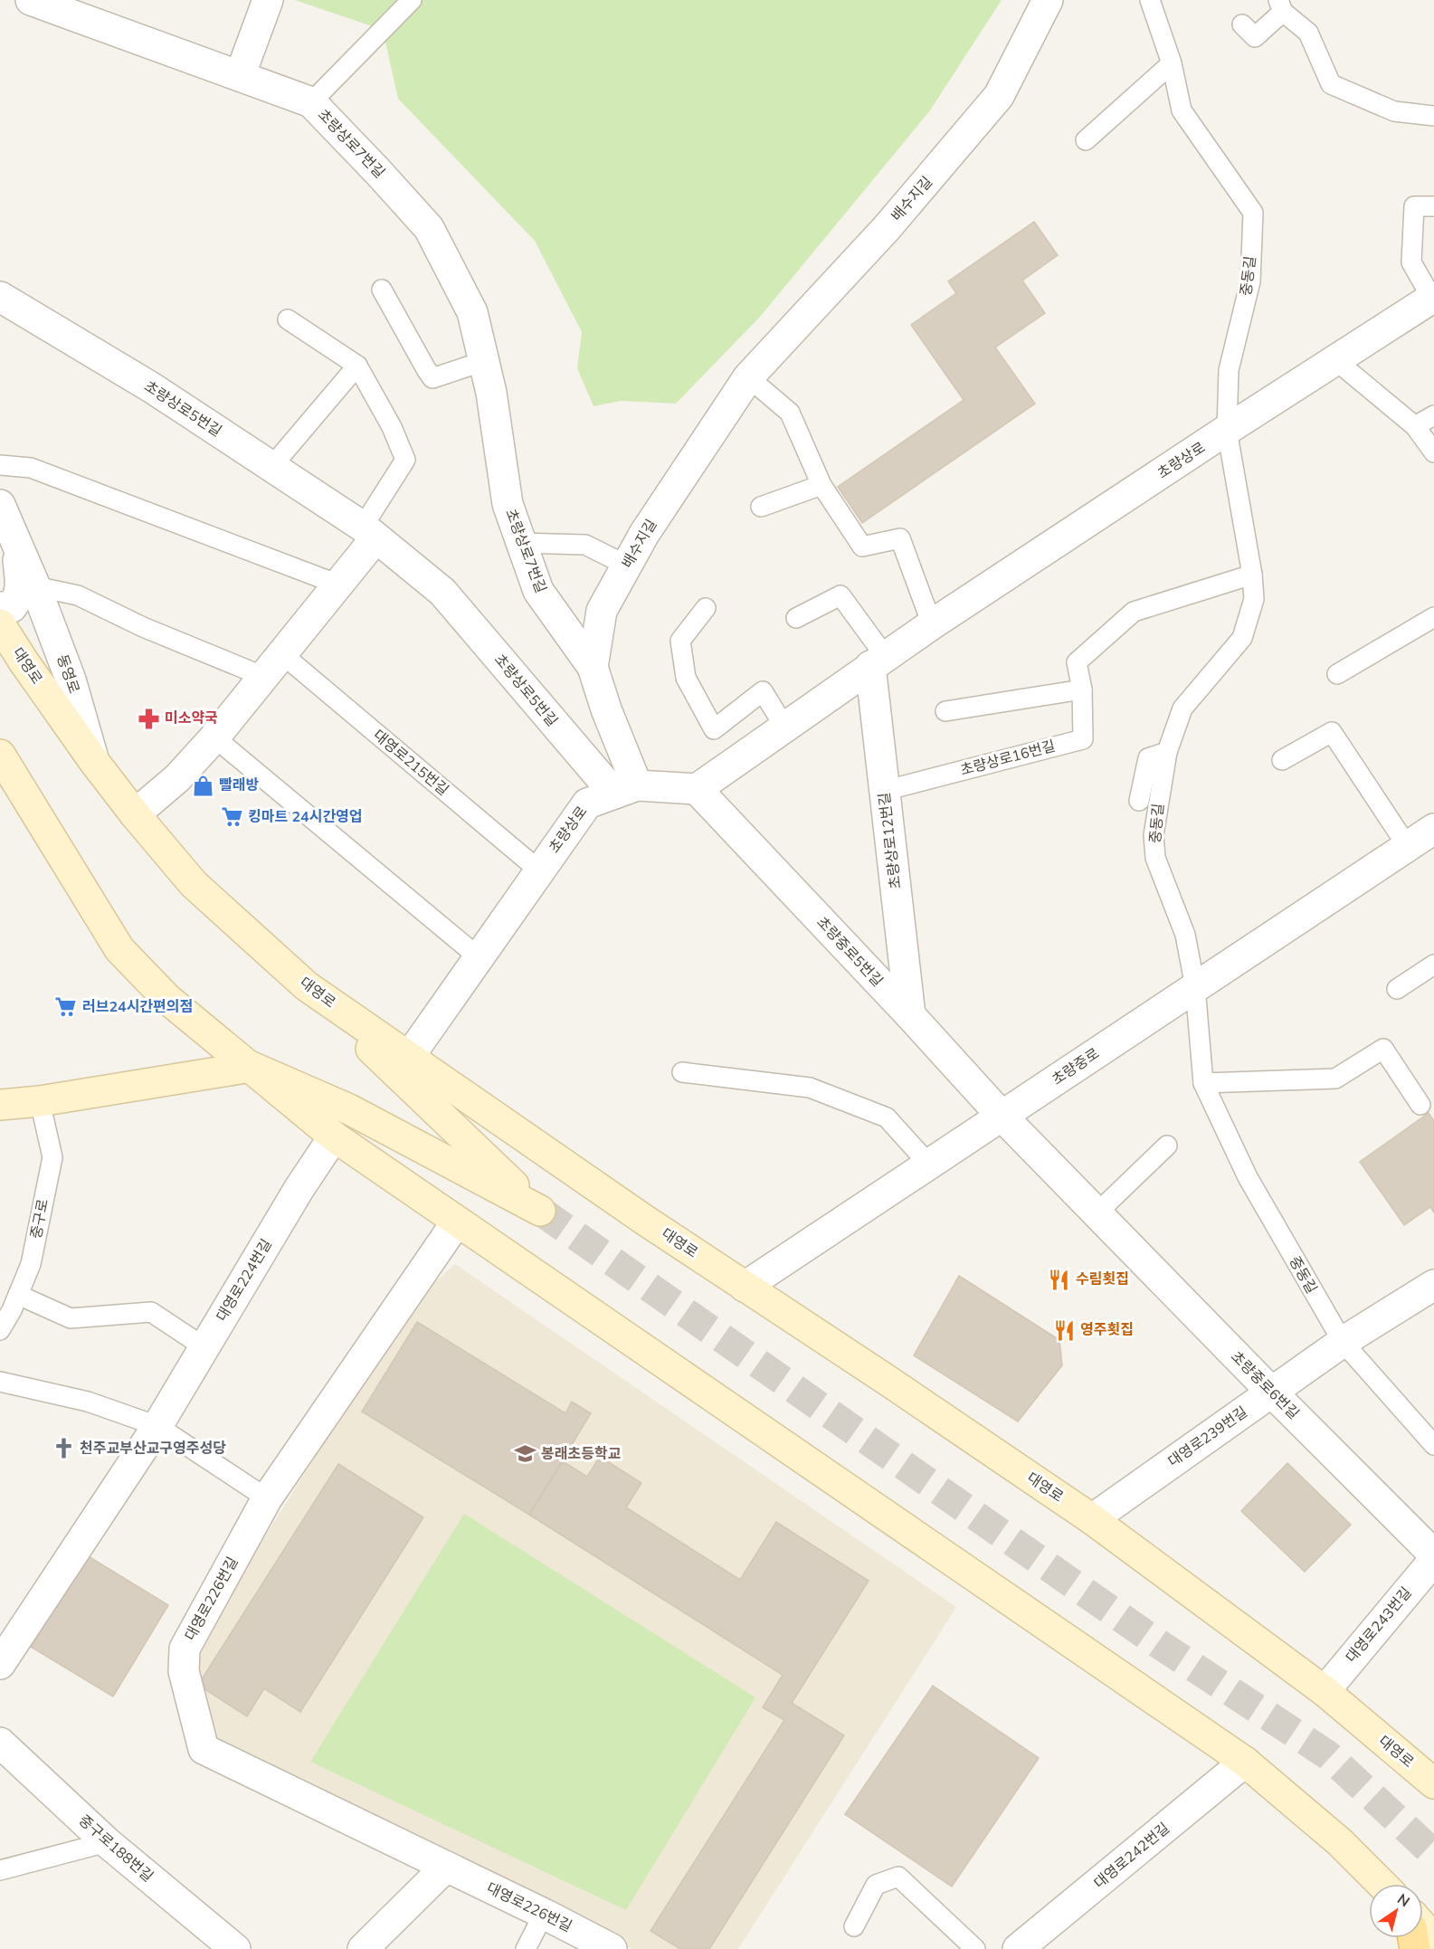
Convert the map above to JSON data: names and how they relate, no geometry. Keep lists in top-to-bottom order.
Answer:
{
  "streets": {
    "main road": ["대영로"],
    "street": [
      "초량상로7번길",
      "배수지길",
      "초량상로5번길",
      "초량상로",
      "동영로",
      "초량상로12번길",
      "초량중로5번길",
      "초량중로",
      "대영로224번길",
      "초량중로6번길",
      "대영로239번길",
      "대영로226번길",
      "대영로243번길",
      "중구로188번길",
      "대영로242번길"
    ],
    "lane": [
      "중동길",
      "초량상로16번길",
      "대영로215번길",
      "중구로"
    ]
  },
  "crossings": [
    ["초량상로7번길", "배수지길"],
    ["초량상로7번길", "초량상로5번길"],
    ["초량상로7번길", "초량상로"],
    ["중동길", "초량상로"],
    ["중동길", "초량상로16번길"],
    ["중동길", "초량중로"],
    ["중동길", "대영로239번길"],
    ["초량상로5번길", "초량상로"],
    ["초량상로", "대영로"],
    ["초량상로", "대영로215번길"],
    ["초량상로", "초량상로12번길"],
    ["초량상로", "초량중로5번길"],
    ["대영로", "동영로"],
    ["대영로", "초량중로"],
    ["대영로", "대영로239번길"],
    ["대영로", "대영로243번길"],
    ["초량상로16번길", "초량상로12번길"],
    ["초량상로12번길", "초량중로5번길"],
    ["초량중로5번길", "초량중로"],
    ["초량중로5번길", "초량중로6번길"],
    ["초량중로", "초량중로6번길"],
    ["초량중로6번길", "대영로239번길"]
  ],
  "places": {
    "pharmacy": ["미소약국"],
    "shop": ["빨래방"],
    "supermarket": ["킹마트 24시간영업", "러브24시간편의점"],
    "restaurant": ["수림횟집", "영주횟집"],
    "church": ["천주교부산교구영주성당"],
    "school or university": ["봉래초등학교"]
  },
  "north": "top right"
}
